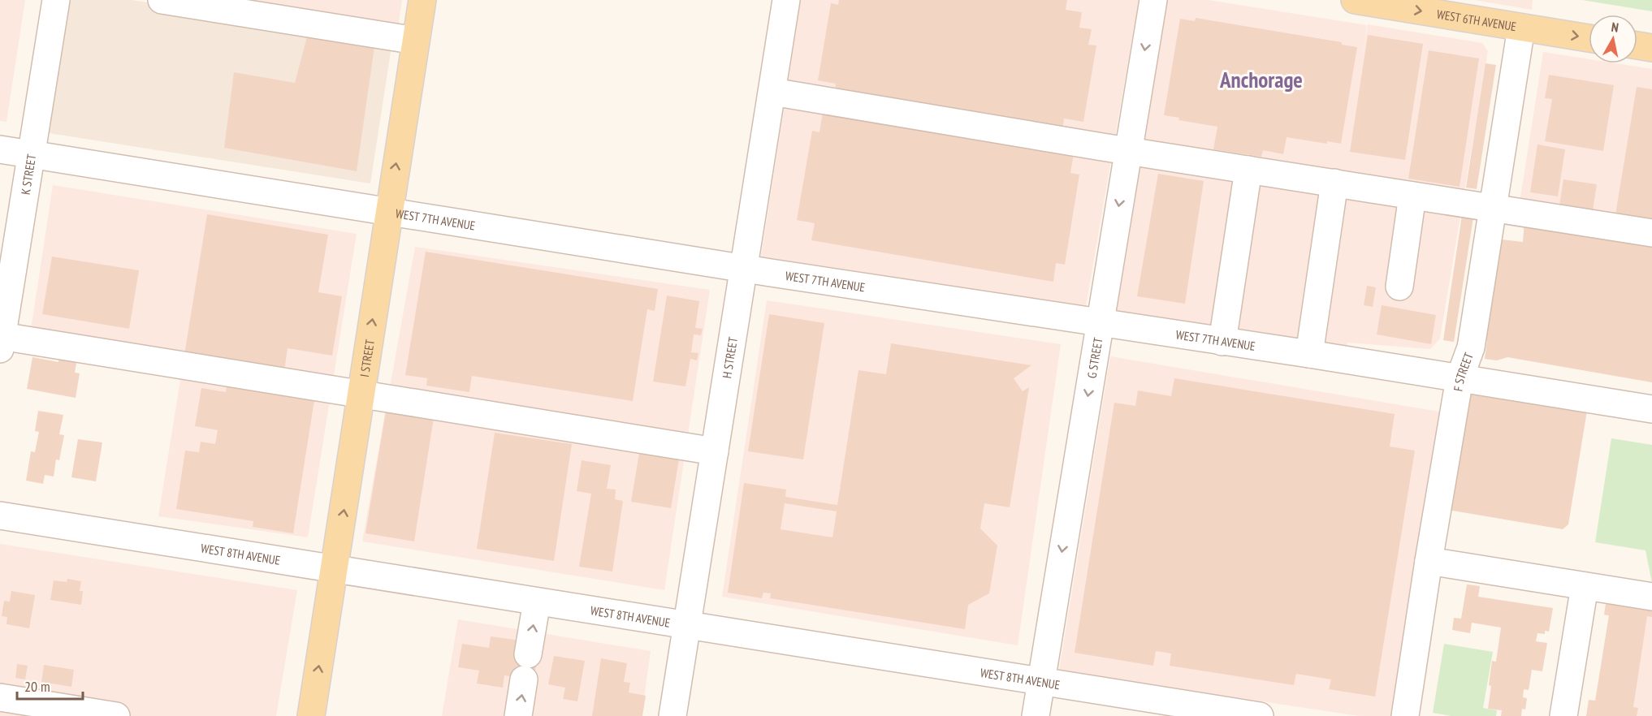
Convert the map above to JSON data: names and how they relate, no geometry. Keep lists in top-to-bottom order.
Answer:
{
  "streets": {
    "main road": ["WEST 6TH AVENUE", "I STREET"],
    "street": [
      "K STREET",
      "WEST 7TH AVENUE",
      "H STREET",
      "G STREET",
      "F STREET",
      "WEST 8TH AVENUE"
    ]
  },
  "crossings": [
    ["WEST 6TH AVENUE", "F STREET"],
    ["K STREET", "WEST 7TH AVENUE"],
    ["WEST 7TH AVENUE", "I STREET"],
    ["WEST 7TH AVENUE", "H STREET"],
    ["WEST 7TH AVENUE", "G STREET"],
    ["WEST 7TH AVENUE", "F STREET"],
    ["I STREET", "WEST 8TH AVENUE"],
    ["H STREET", "WEST 8TH AVENUE"],
    ["G STREET", "WEST 8TH AVENUE"]
  ],
  "one_way": ["WEST 6TH AVENUE", "I STREET"],
  "districts": ["Anchorage"],
  "scale_bar": "20 m",
  "north": "top"
}
